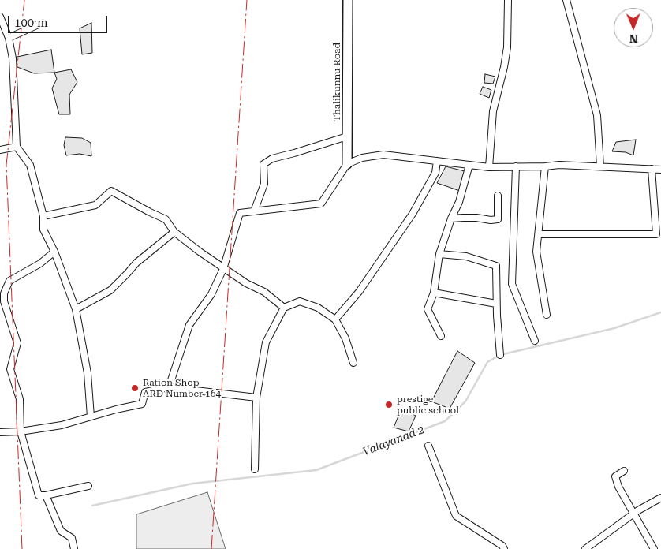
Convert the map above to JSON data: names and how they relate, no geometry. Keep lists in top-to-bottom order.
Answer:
{
  "streets": {
    "street": ["Thalikunnu Road"]
  },
  "water": ["Valayanad 2"],
  "places": ["Ration Shop ARD Number 164", "prestige public school"],
  "scale_bar": "100 m",
  "north": "bottom"
}
